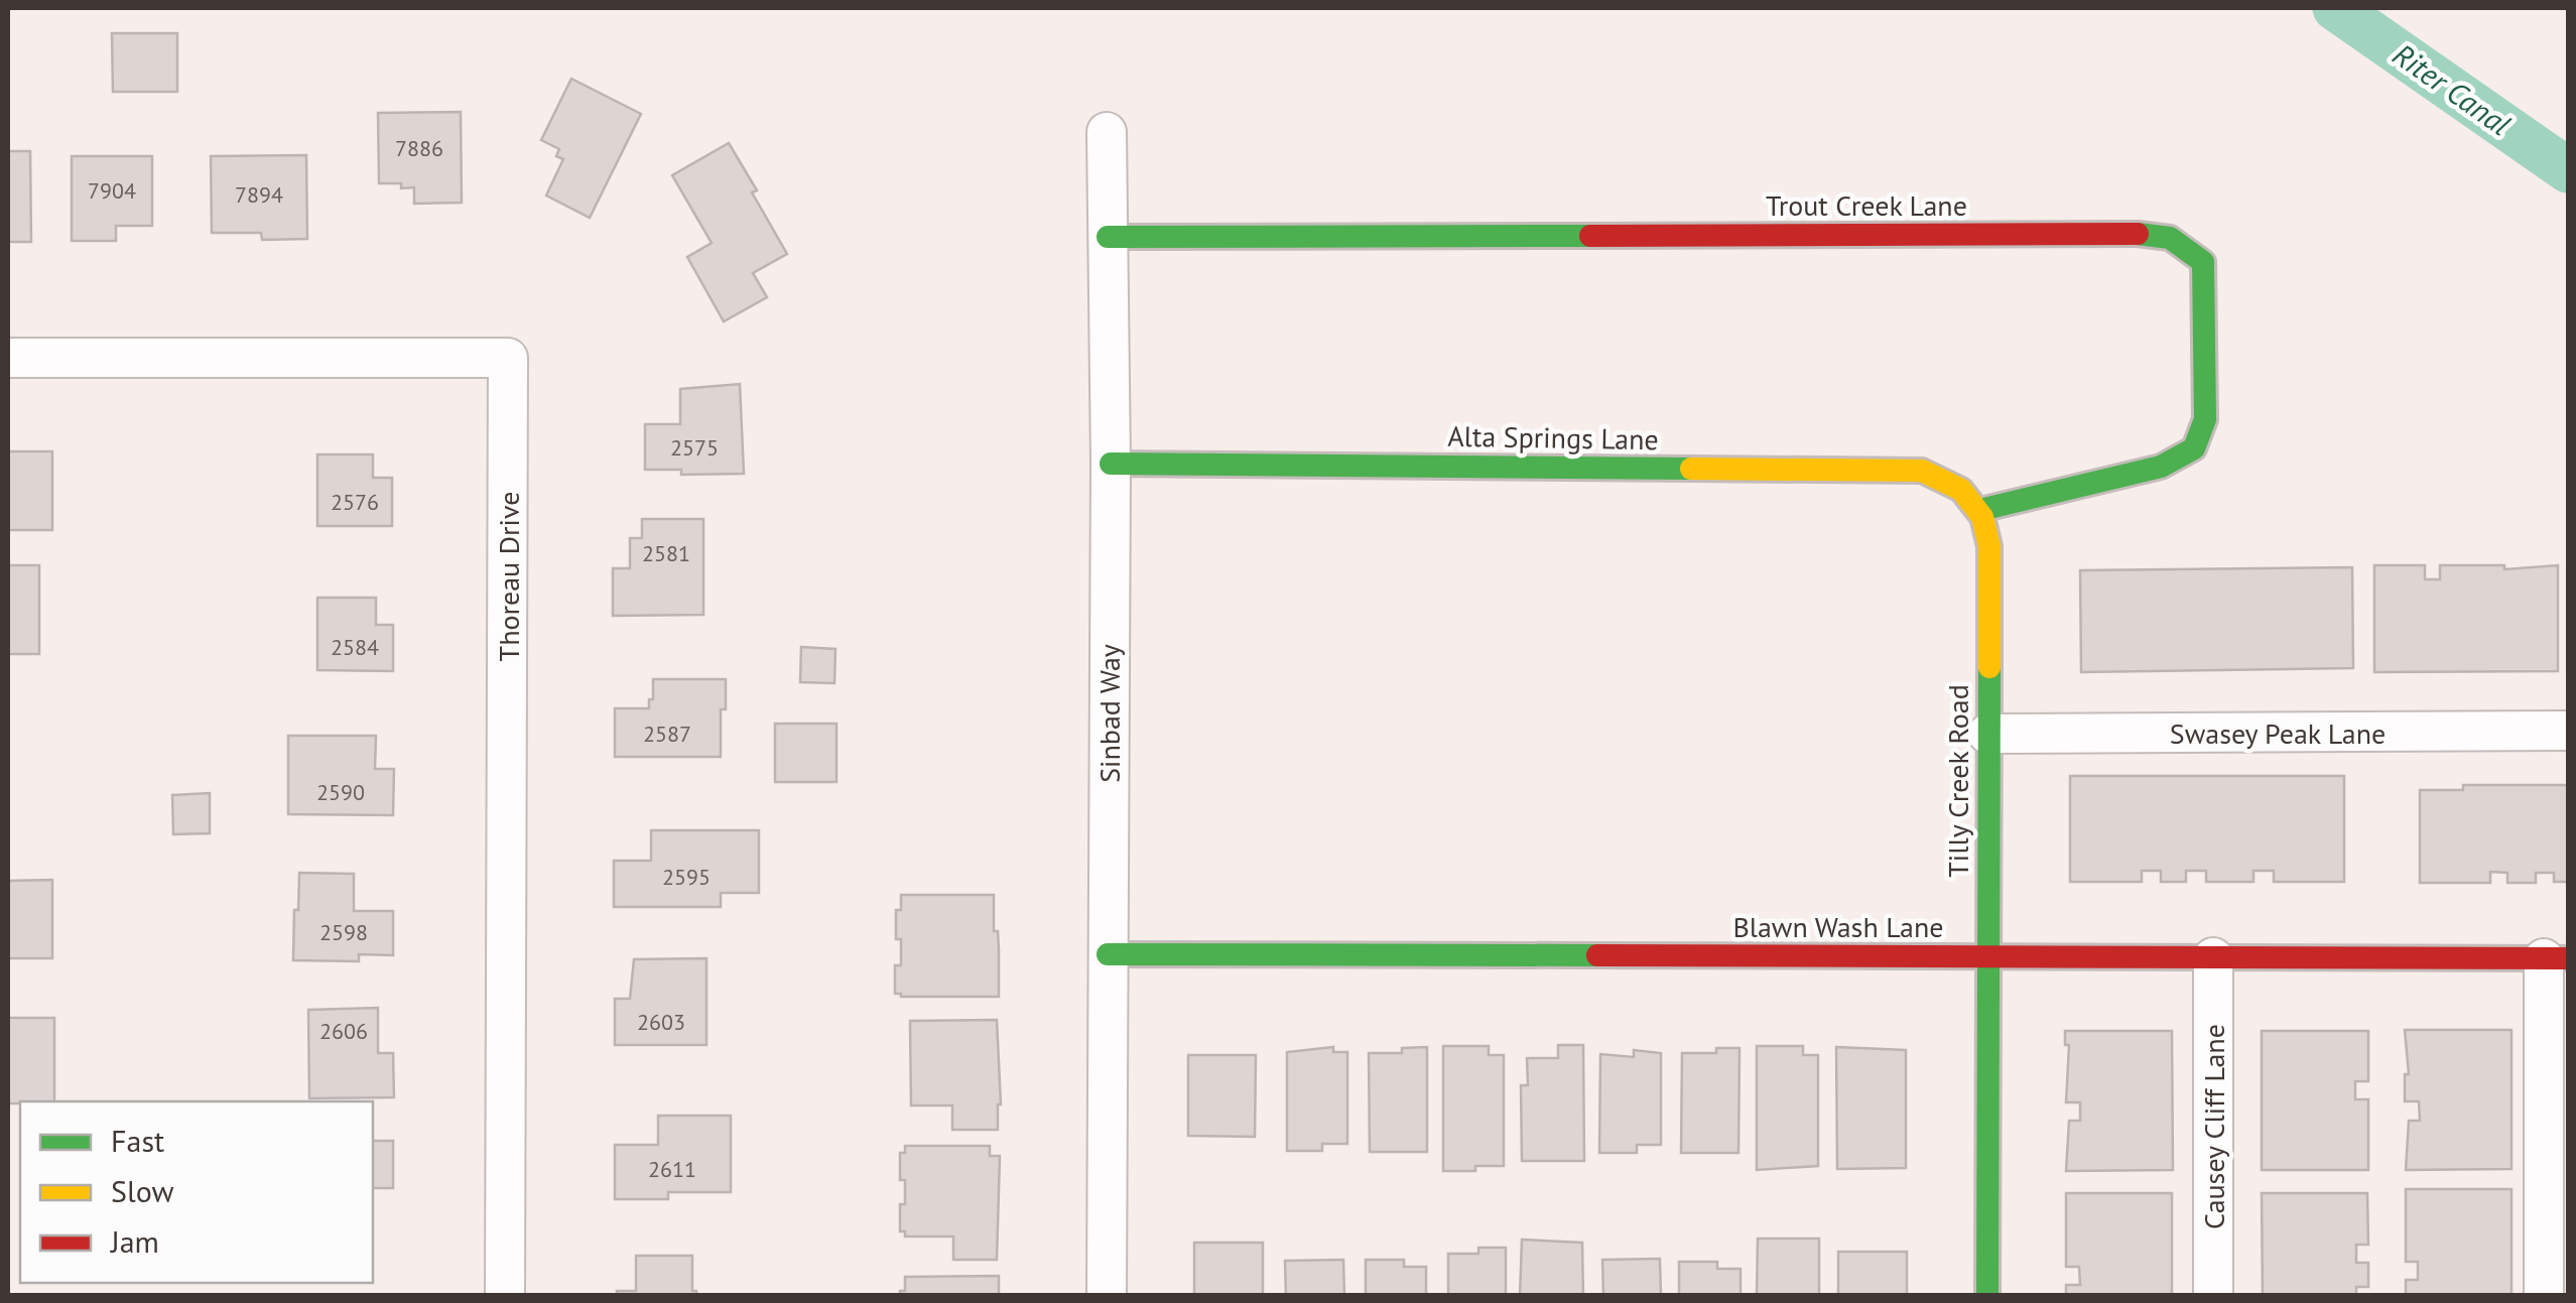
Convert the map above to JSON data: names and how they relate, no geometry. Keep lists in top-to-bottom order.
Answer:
{
  "streets": {
    "street": [
      "Trout Creek Lane",
      "Alta Springs Lane",
      "Thoreau Drive",
      "Sinbad Way",
      "Swasey Peak Lane",
      "Tilly Creek Road",
      "Blawn Wash Lane",
      "Causey Cliff Lane"
    ]
  },
  "crossings": [
    ["Trout Creek Lane", "Alta Springs Lane"],
    ["Trout Creek Lane", "Sinbad Way"],
    ["Trout Creek Lane", "Tilly Creek Road"],
    ["Alta Springs Lane", "Sinbad Way"],
    ["Alta Springs Lane", "Tilly Creek Road"],
    ["Sinbad Way", "Blawn Wash Lane"],
    ["Swasey Peak Lane", "Tilly Creek Road"],
    ["Tilly Creek Road", "Blawn Wash Lane"],
    ["Blawn Wash Lane", "Causey Cliff Lane"]
  ],
  "water": ["Riter Canal"],
  "house_numbers": [
    "7886",
    "7904",
    "7894",
    "2575",
    "2576",
    "2581",
    "2584",
    "2587",
    "2590",
    "2595",
    "2598",
    "2603",
    "2606",
    "2611"
  ],
  "legend": ["Fast", "Slow", "Jam"]
}
